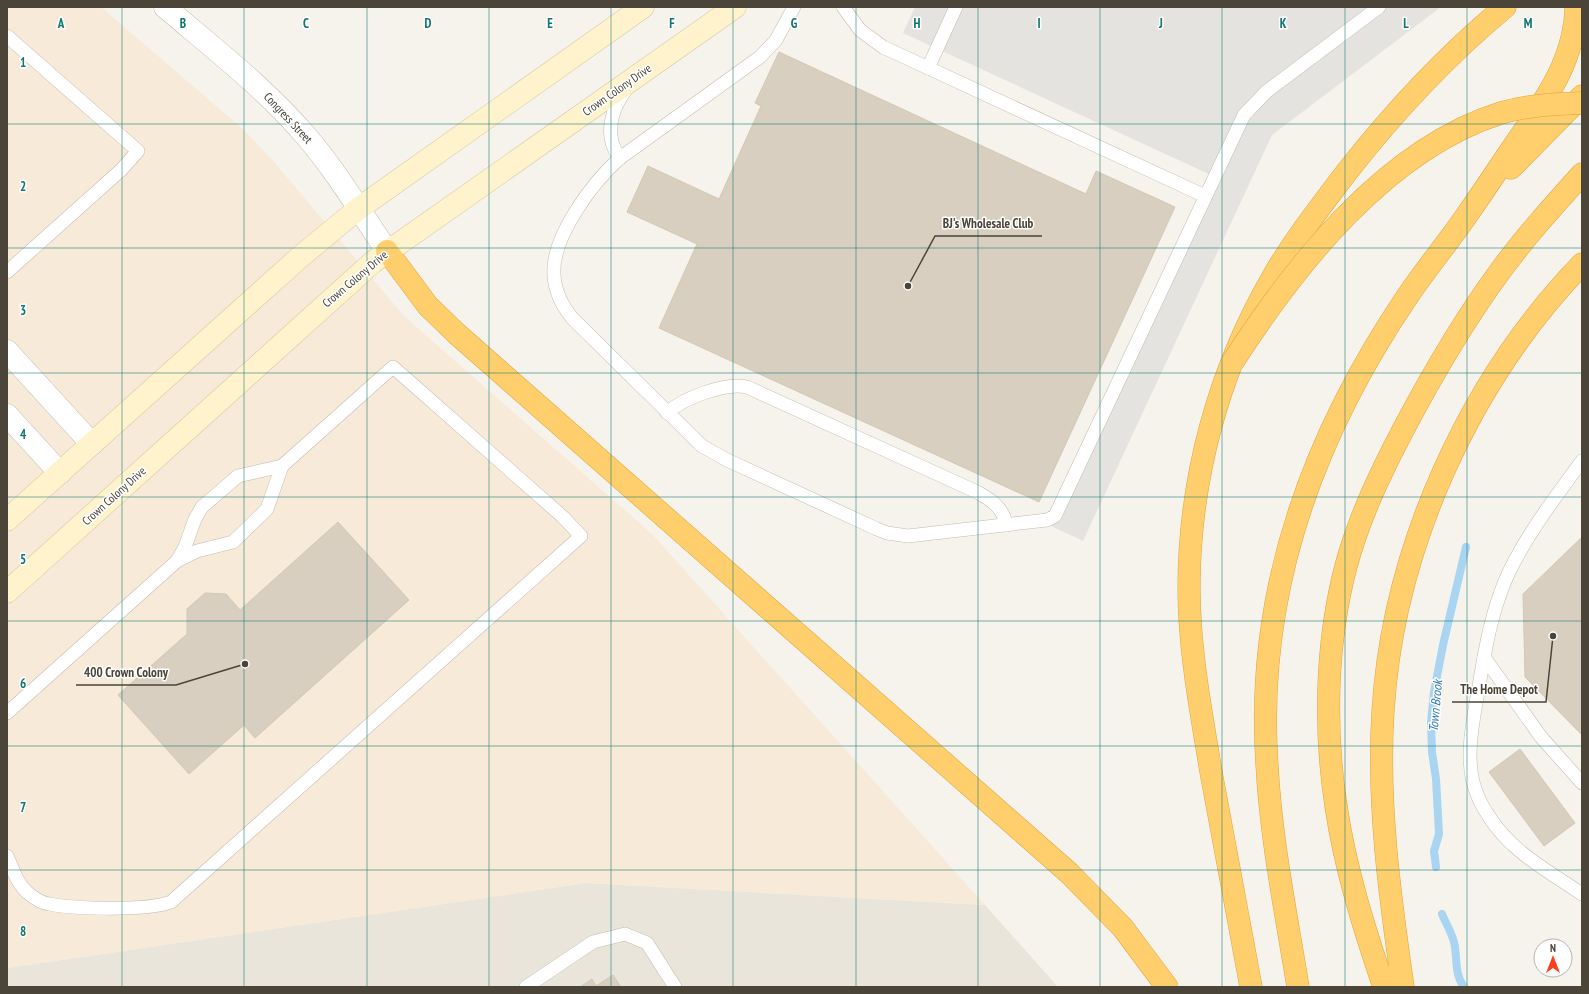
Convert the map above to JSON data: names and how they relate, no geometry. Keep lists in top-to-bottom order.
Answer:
{
  "streets": {
    "street": ["Crown Colony Drive", "Congress Street"]
  },
  "crossings": [
    ["Crown Colony Drive", "Congress Street"]
  ],
  "water": ["Town Brook"],
  "places": ["BJ's Wholesale Club", "The Home Depot", "400 Crown Colony"],
  "north": "top",
  "grid": {
    "columns": [
      "A",
      "B",
      "C",
      "D",
      "E",
      "F",
      "G",
      "H",
      "I",
      "J",
      "K",
      "L",
      "M"
    ],
    "rows": [
      "1",
      "2",
      "3",
      "4",
      "5",
      "6",
      "7",
      "8"
    ]
  }
}
